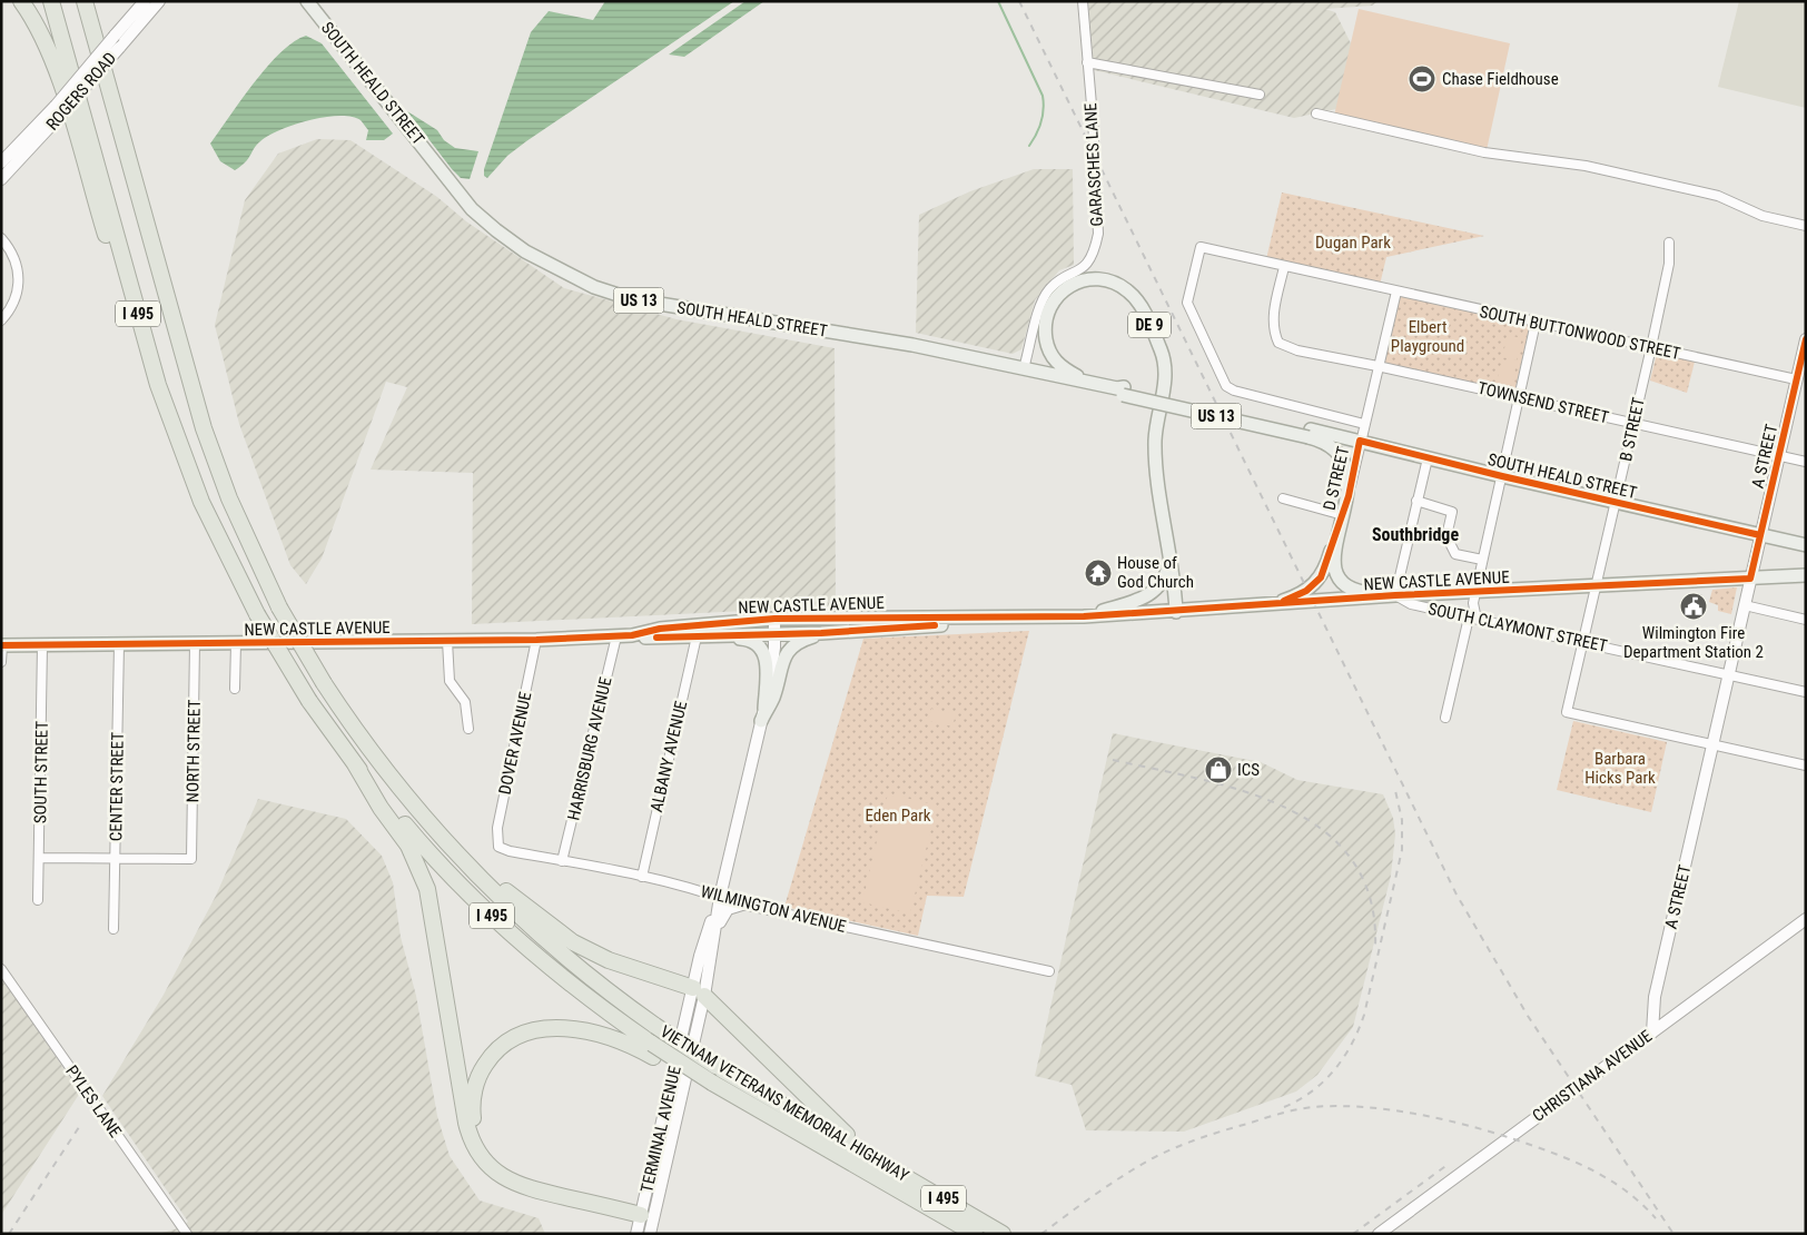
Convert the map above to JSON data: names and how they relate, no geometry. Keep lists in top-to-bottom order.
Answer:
{
  "streets": {
    "highway": ["I 495", "VIETNAM VETERANS MEMORIAL HIGHWAY"],
    "main road": [
      "SOUTH HEALD STREET",
      "ROGERS ROAD",
      "US 13",
      "DE 9",
      "A STREET",
      "D STREET",
      "NEW CASTLE AVENUE",
      "CHRISTIANA AVENUE",
      "TERMINAL AVENUE"
    ],
    "street": [
      "GARASCHES LANE",
      "SOUTH BUTTONWOOD STREET",
      "TOWNSEND STREET",
      "B STREET",
      "SOUTH CLAYMONT STREET",
      "DOVER AVENUE",
      "HARRISBURG AVENUE",
      "NORTH STREET",
      "ALBANY AVENUE",
      "SOUTH STREET",
      "CENTER STREET",
      "WILMINGTON AVENUE",
      "PYLES LANE"
    ]
  },
  "crossings": [
    ["SOUTH HEALD STREET", "GARASCHES LANE"],
    ["SOUTH HEALD STREET", "DE 9"],
    ["SOUTH HEALD STREET", "B STREET"],
    ["SOUTH HEALD STREET", "A STREET"],
    ["SOUTH HEALD STREET", "D STREET"],
    ["DE 9", "NEW CASTLE AVENUE"],
    ["SOUTH BUTTONWOOD STREET", "TOWNSEND STREET"],
    ["SOUTH BUTTONWOOD STREET", "B STREET"],
    ["SOUTH BUTTONWOOD STREET", "A STREET"],
    ["SOUTH BUTTONWOOD STREET", "D STREET"],
    ["TOWNSEND STREET", "B STREET"],
    ["TOWNSEND STREET", "A STREET"],
    ["TOWNSEND STREET", "D STREET"],
    ["B STREET", "A STREET"],
    ["B STREET", "NEW CASTLE AVENUE"],
    ["B STREET", "SOUTH CLAYMONT STREET"],
    ["A STREET", "NEW CASTLE AVENUE"],
    ["A STREET", "SOUTH CLAYMONT STREET"],
    ["A STREET", "CHRISTIANA AVENUE"],
    ["D STREET", "NEW CASTLE AVENUE"],
    ["D STREET", "SOUTH CLAYMONT STREET"],
    ["NEW CASTLE AVENUE", "SOUTH CLAYMONT STREET"],
    ["NEW CASTLE AVENUE", "DOVER AVENUE"],
    ["NEW CASTLE AVENUE", "HARRISBURG AVENUE"],
    ["NEW CASTLE AVENUE", "NORTH STREET"],
    ["NEW CASTLE AVENUE", "ALBANY AVENUE"],
    ["NEW CASTLE AVENUE", "SOUTH STREET"],
    ["NEW CASTLE AVENUE", "CENTER STREET"],
    ["NEW CASTLE AVENUE", "TERMINAL AVENUE"],
    ["DOVER AVENUE", "WILMINGTON AVENUE"],
    ["HARRISBURG AVENUE", "WILMINGTON AVENUE"],
    ["NORTH STREET", "CENTER STREET"],
    ["ALBANY AVENUE", "WILMINGTON AVENUE"],
    ["WILMINGTON AVENUE", "TERMINAL AVENUE"]
  ],
  "districts": ["Southbridge"],
  "parks": [
    "Dugan Park",
    "Elbert Playground",
    "Barbara Hicks Park",
    "Eden Park"
  ],
  "places": {
    "sports": ["Chase Fieldhouse"],
    "temple": ["House of God Church"],
    "public building": ["Wilmington Fire Department Station 2"],
    "shop": ["ICS"]
  }
}
